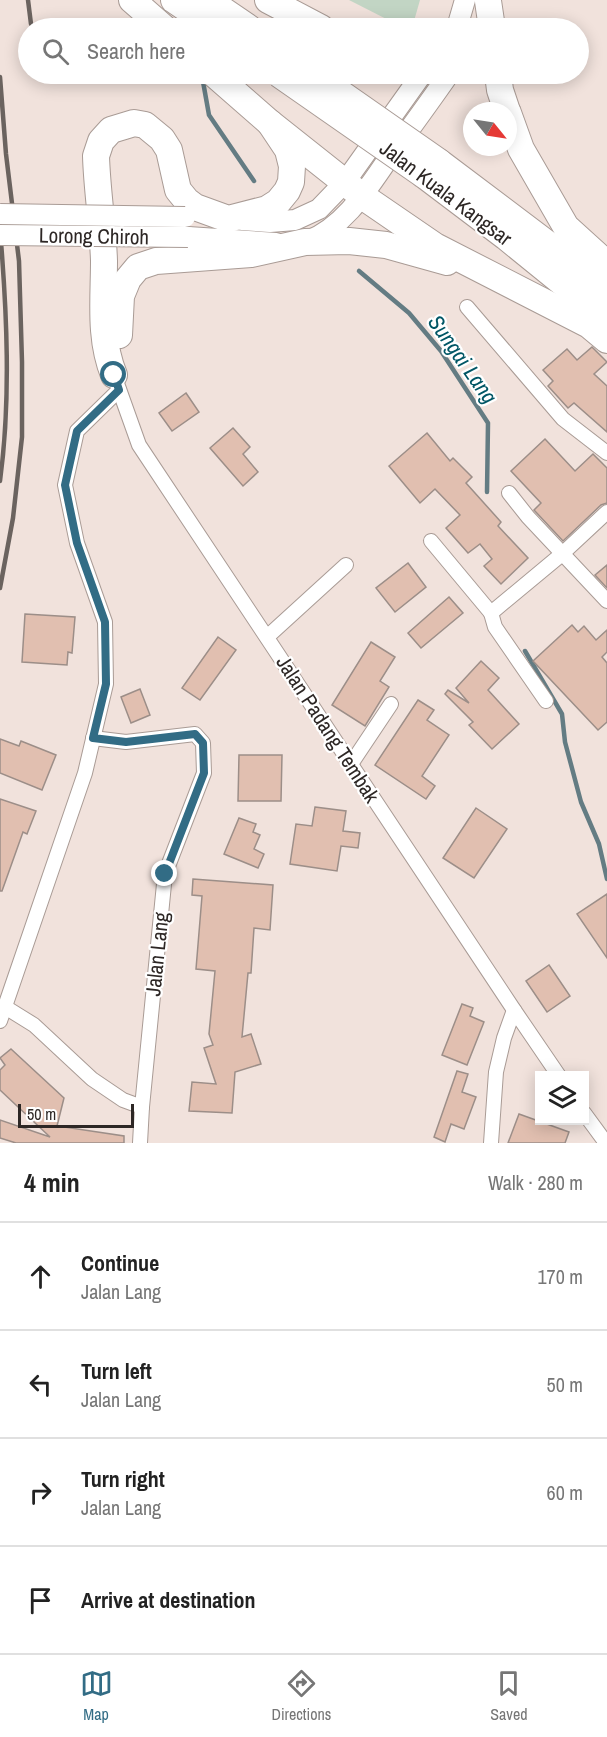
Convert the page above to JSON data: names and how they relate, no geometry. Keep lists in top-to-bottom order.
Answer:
{
  "streets": {
    "highway": ["Jalan Kuala Kangsar"],
    "main road": ["Lorong Chiroh"],
    "street": ["Jalan Padang Tembak", "Jalan Lang"]
  },
  "water": ["Sungai Lang"],
  "scale_bar": "50 m",
  "north": "bottom right",
  "page": {
    "search": "Search here",
    "scale": "50 m",
    "heading": ["4 min", "Walk · 280 m"],
    "list": [
      ["Continue", "Jalan Lang", "170 m"],
      ["Turn left", "Jalan Lang", "50 m"],
      ["Turn right", "Jalan Lang", "60 m"],
      "Arrive at destination"
    ],
    "nav": ["Map", "Directions", "Saved"]
  }
}
